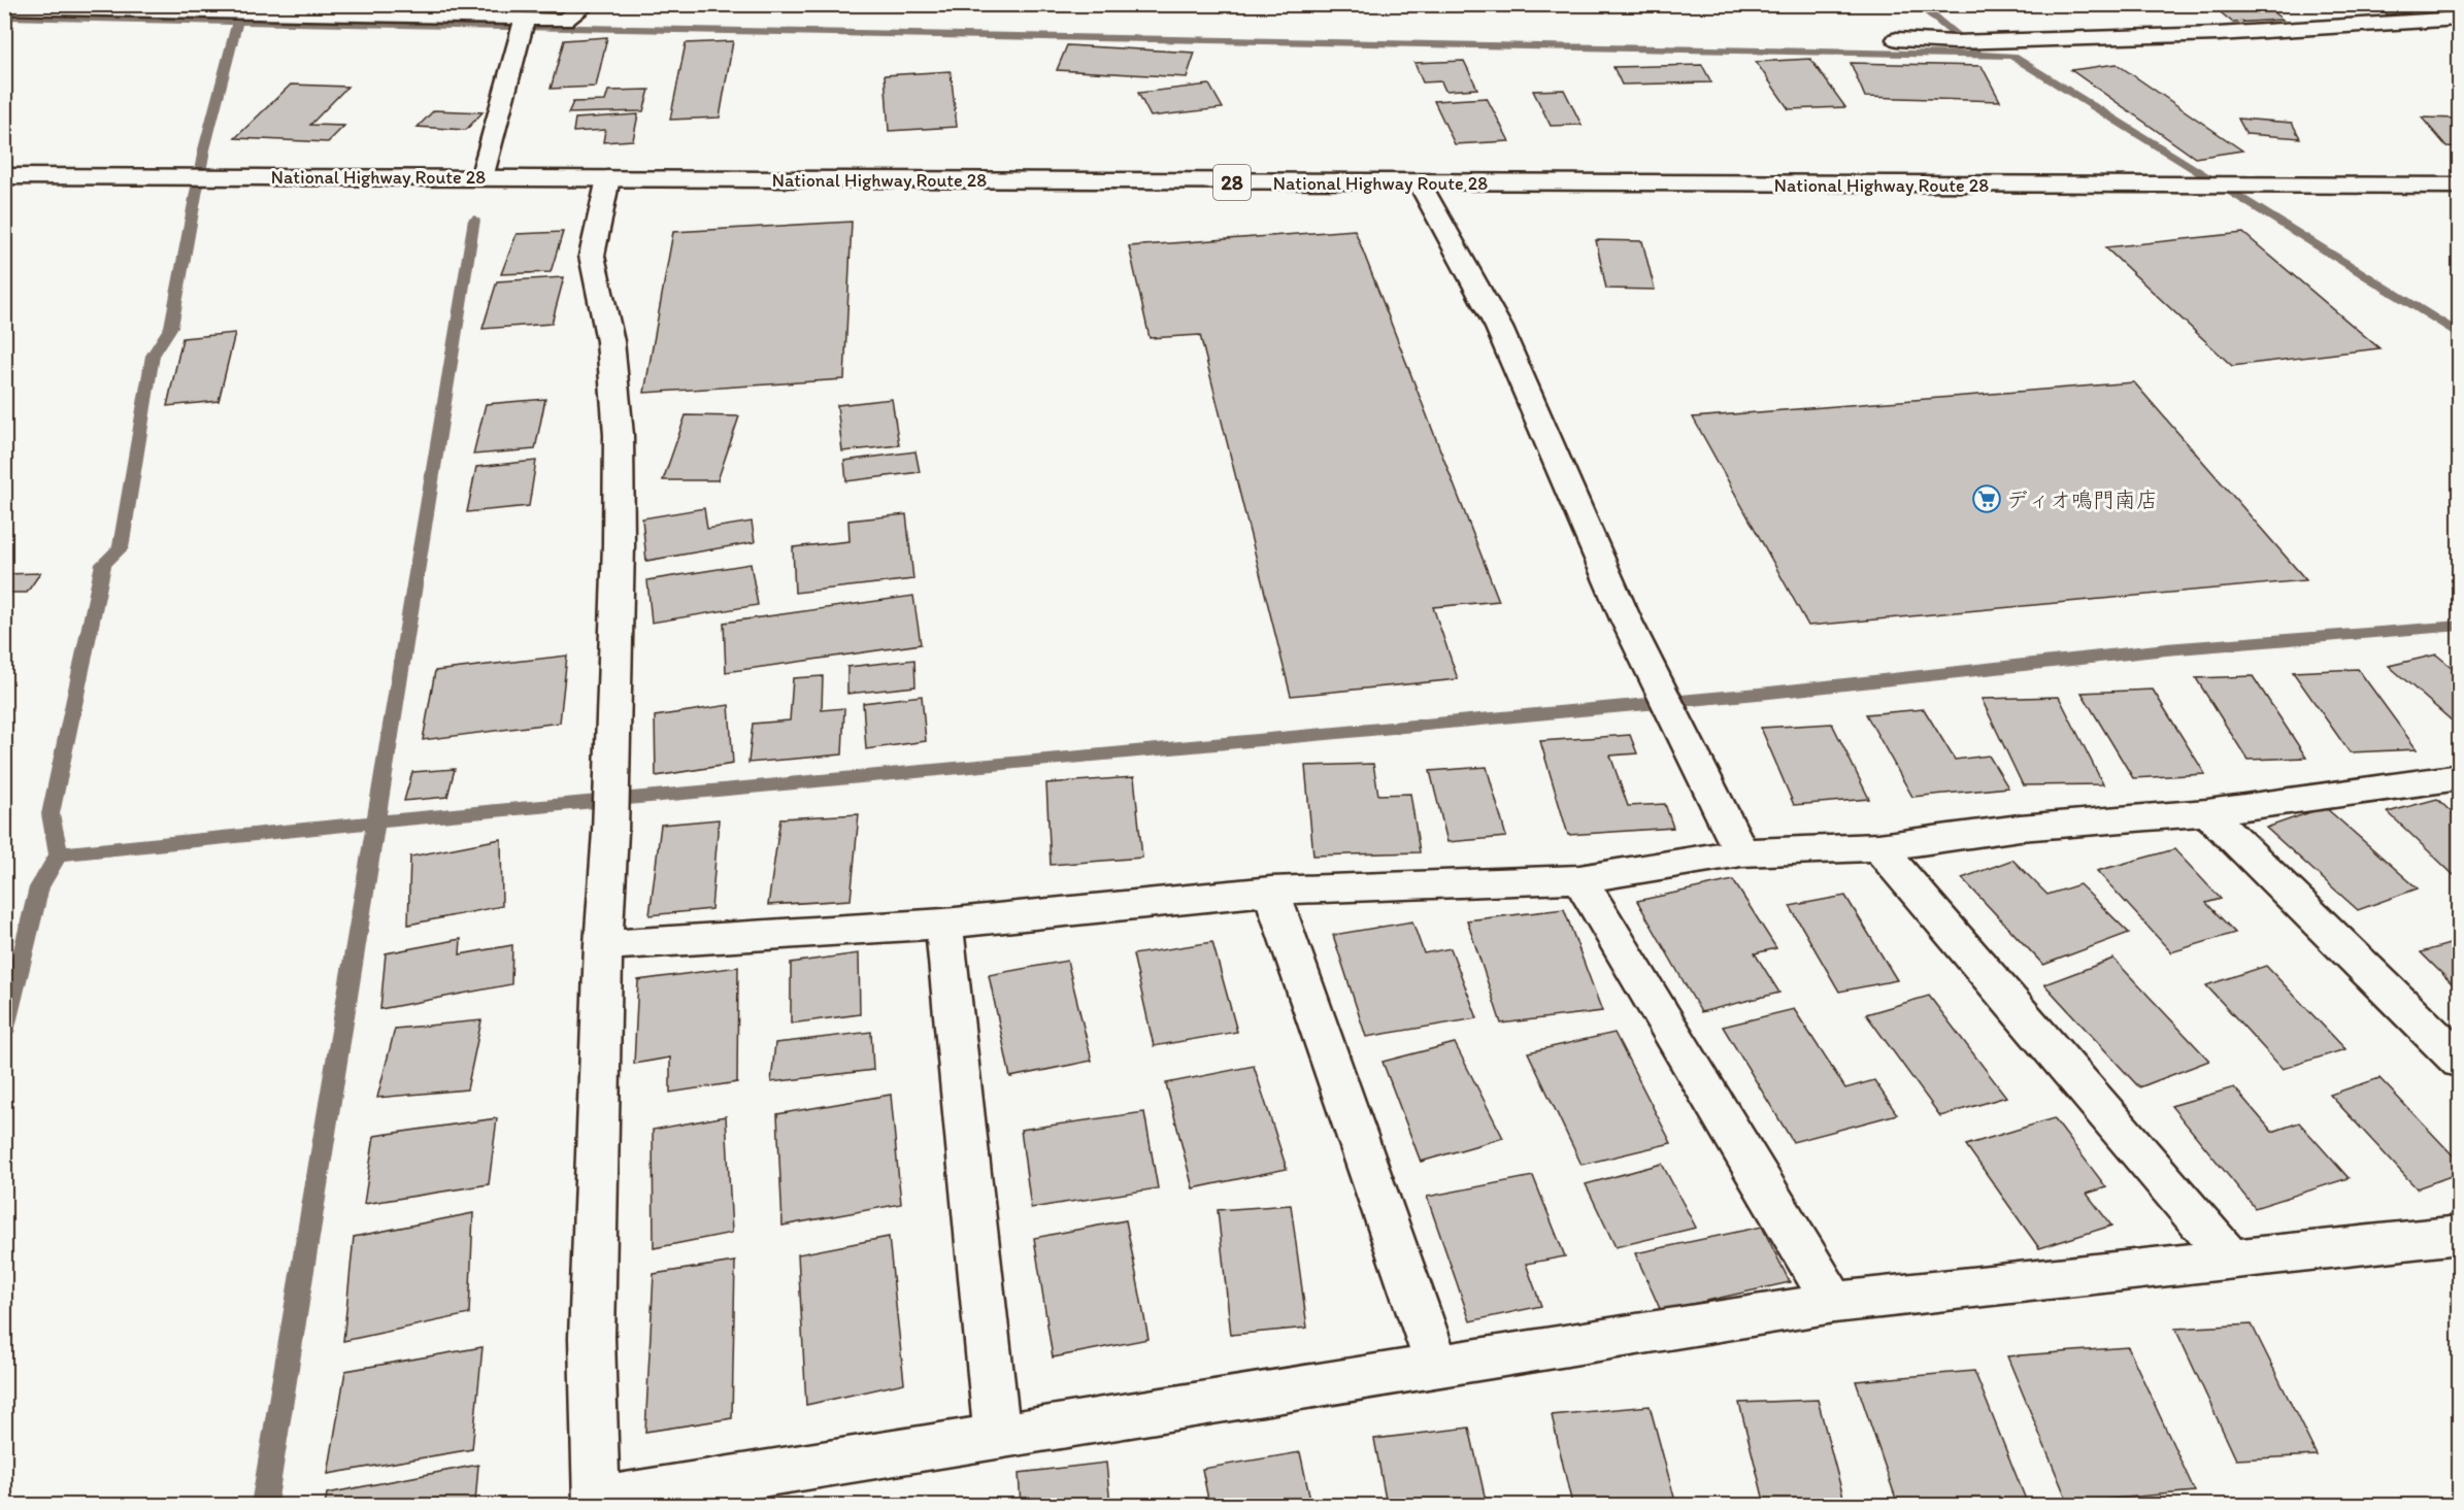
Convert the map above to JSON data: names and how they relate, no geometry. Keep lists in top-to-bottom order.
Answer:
{
  "streets": {
    "main road": ["National Highway Route 28", "28"]
  },
  "places": {
    "supermarket": ["ディオ鳴門南店"]
  }
}
